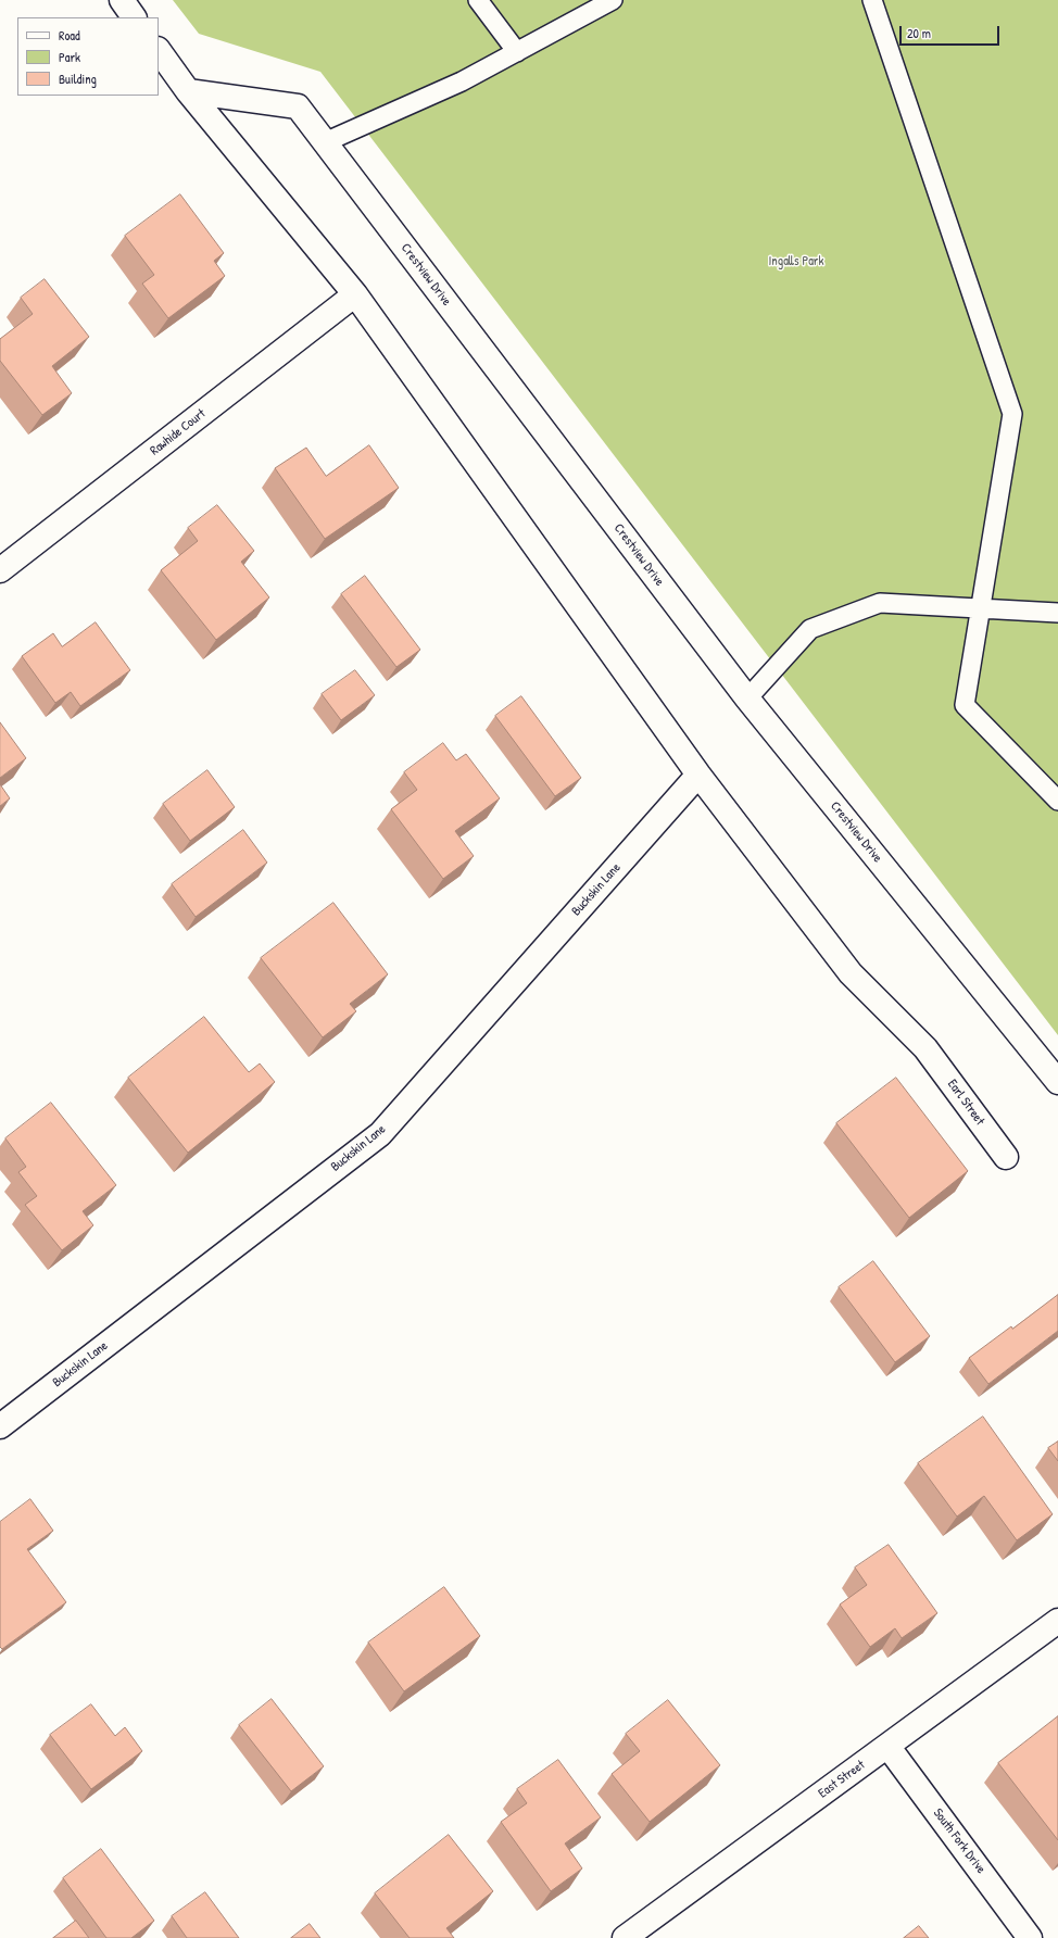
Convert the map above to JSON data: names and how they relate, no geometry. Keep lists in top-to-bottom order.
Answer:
{
  "streets": {
    "street": [
      "Crestview Drive",
      "Rawhide Court",
      "Buckskin Lane",
      "Earl Street",
      "East Street",
      "South Fork Drive"
    ]
  },
  "crossings": [
    ["Buckskin Lane", "Earl Street"],
    ["East Street", "South Fork Drive"]
  ],
  "parks": ["Ingalls Park"],
  "legend": ["Road", "Park", "Building"],
  "scale_bar": "20 m"
}
